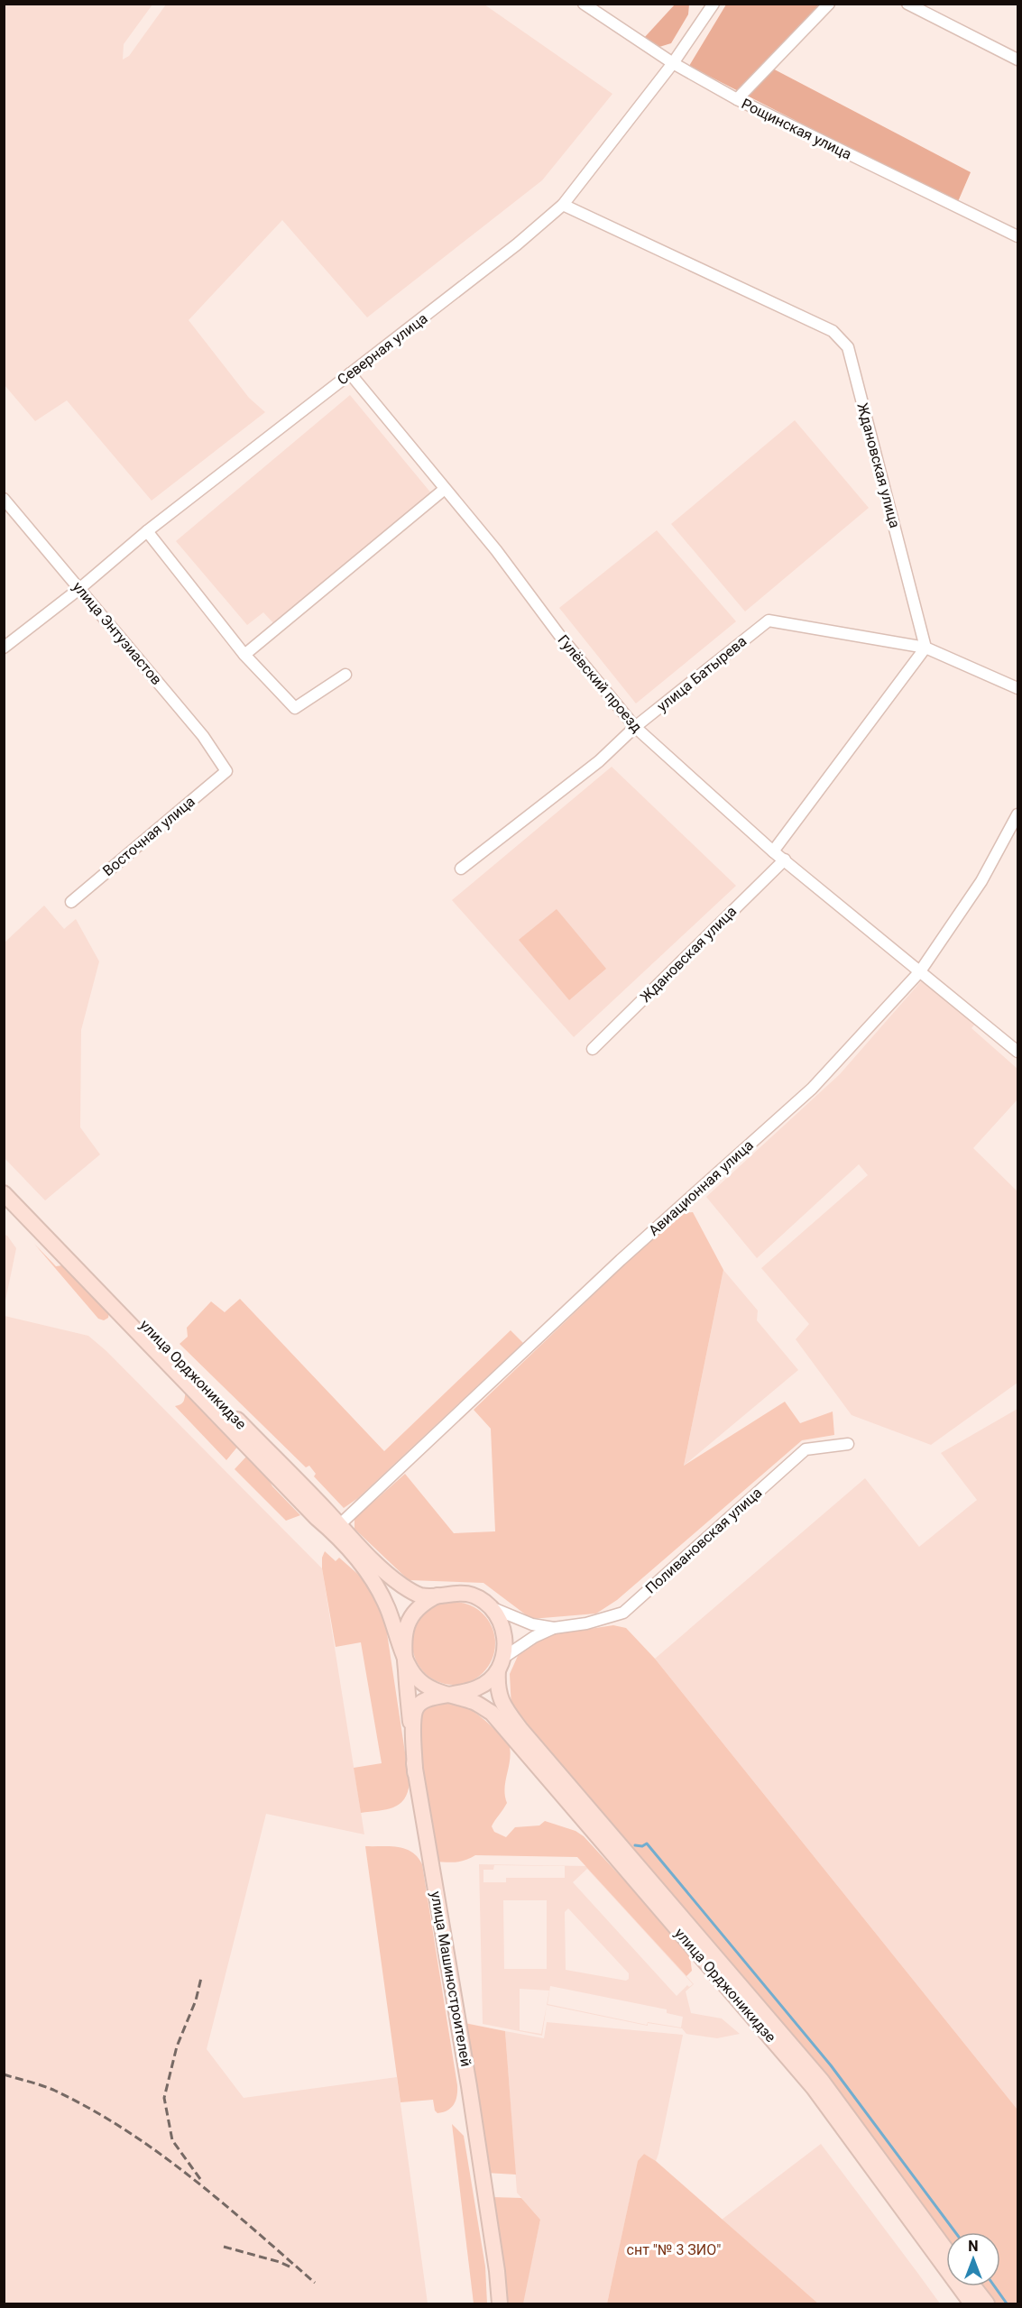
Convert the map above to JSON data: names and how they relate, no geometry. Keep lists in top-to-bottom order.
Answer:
{
  "streets": {
    "main road": ["улица Орджоникидзе", "улица Машиностроителей"],
    "street": [
      "Рощинская улица",
      "Северная улица",
      "Ждановская улица",
      "улица Энтузиастов",
      "улица Батырева",
      "Гулёвский проезд",
      "Восточная улица",
      "Авиационная улица",
      "Поливановская улица"
    ]
  },
  "crossings": [
    ["Рощинская улица", "Северная улица"],
    ["Северная улица", "Ждановская улица"],
    ["Северная улица", "улица Энтузиастов"],
    ["Северная улица", "Гулёвский проезд"],
    ["Ждановская улица", "улица Батырева"],
    ["Ждановская улица", "Гулёвский проезд"],
    ["улица Энтузиастов", "Восточная улица"],
    ["улица Батырева", "Гулёвский проезд"],
    ["Гулёвский проезд", "Авиационная улица"],
    ["Авиационная улица", "улица Орджоникидзе"],
    ["улица Орджоникидзе", "улица Машиностроителей"]
  ],
  "parks": ["снт \"№ 3 ЗИО\""],
  "north": "top"
}
